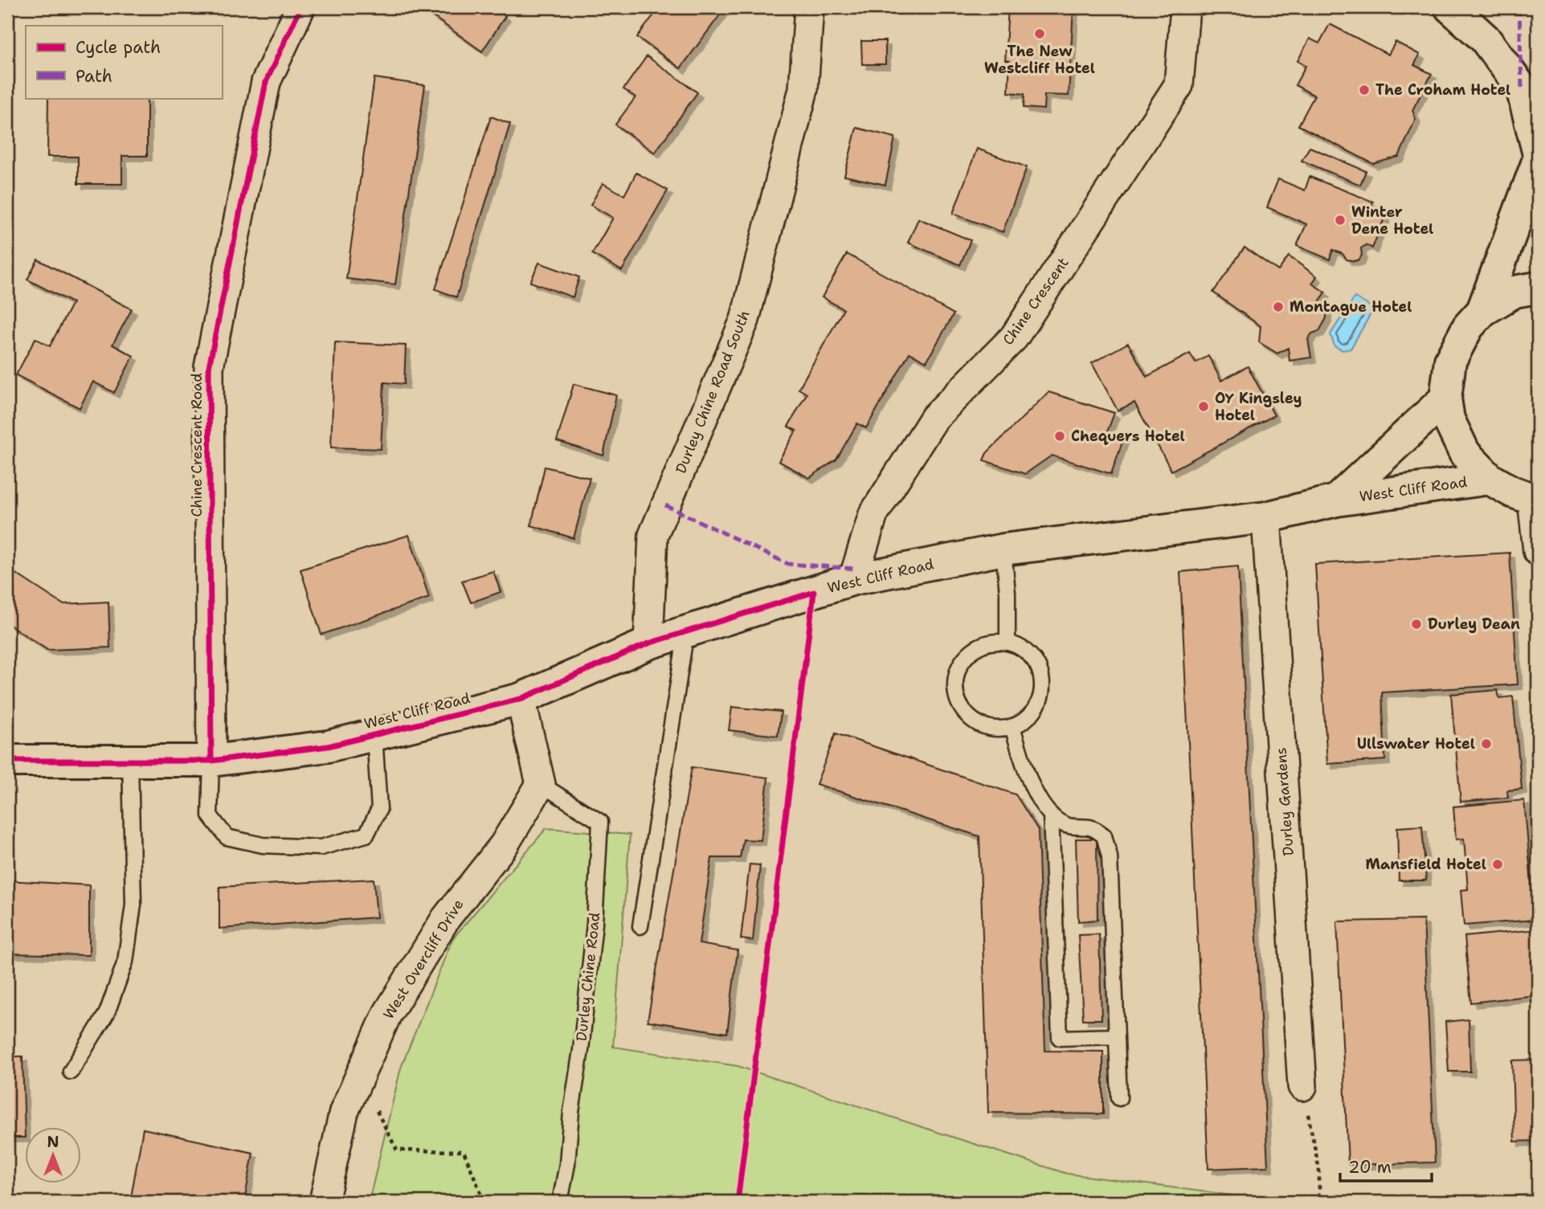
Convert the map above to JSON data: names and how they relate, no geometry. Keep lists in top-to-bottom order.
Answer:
{
  "streets": {
    "street": [
      "Chine Crescent",
      "Durley Chine Road South",
      "Chine Crescent Road",
      "West Cliff Road",
      "Durley Gardens",
      "West Overcliff Drive"
    ],
    "lane": ["Durley Chine Road"]
  },
  "crossings": [
    ["Chine Crescent", "West Cliff Road"],
    ["Durley Chine Road South", "West Cliff Road"],
    ["Chine Crescent Road", "West Cliff Road"],
    ["West Cliff Road", "Durley Gardens"],
    ["West Overcliff Drive", "Durley Chine Road"]
  ],
  "places": [
    "The New Westcliff Hotel",
    "The Croham Hotel",
    "Winter Dene Hotel",
    "Montague Hotel",
    "OY Kingsley Hotel",
    "Chequers Hotel",
    "Durley Dean",
    "Ullswater Hotel",
    "Mansfield Hotel"
  ],
  "legend": ["Cycle path", "Path"],
  "scale_bar": "20 m",
  "north": "top"
}
